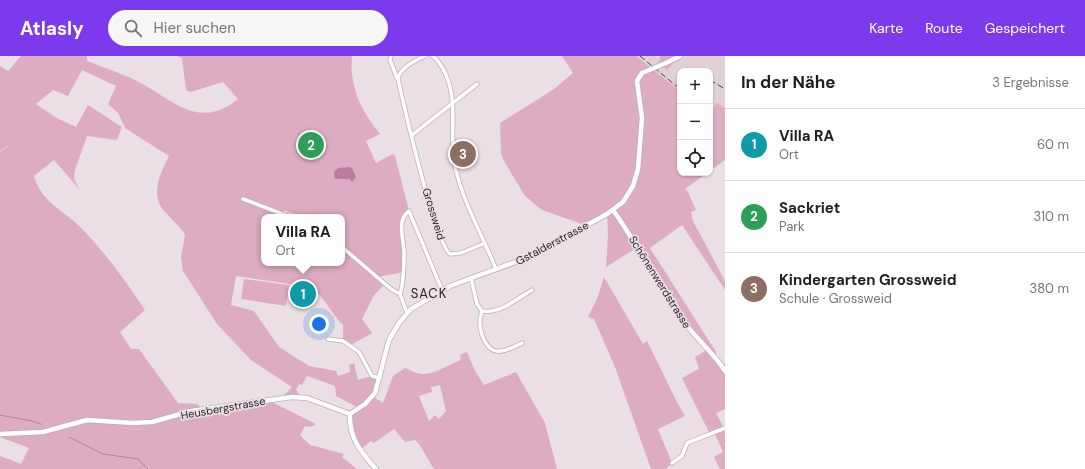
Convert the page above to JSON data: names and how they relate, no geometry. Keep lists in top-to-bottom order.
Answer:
{
  "streets": {
    "street": [
      "Grossweid",
      "Gstalderstrasse",
      "Schönenwerdstrasse",
      "Heusbergstrasse"
    ]
  },
  "crossings": [
    ["Gstalderstrasse", "Schönenwerdstrasse"],
    ["Gstalderstrasse", "Heusbergstrasse"]
  ],
  "districts": ["SACK"],
  "page": {
    "header": "Atlasly",
    "search": "Hier suchen",
    "nav": ["Karte", "Route", "Gespeichert"],
    "heading": ["In der Nähe", "3 Ergebnisse"],
    "map_buttons": ["+", "−"],
    "list": [
      {
        "mark": "1",
        "name": "Villa RA",
        "note": "Ort",
        "value": "60 m"
      },
      {
        "mark": "2",
        "name": "Sackriet",
        "note": "Park",
        "value": "310 m"
      },
      {
        "mark": "3",
        "name": "Kindergarten Grossweid",
        "note": "Schule · Grossweid",
        "value": "380 m"
      }
    ],
    "pins": ["2", "3", "1"],
    "popup": ["Villa RA", "Ort"]
  }
}
